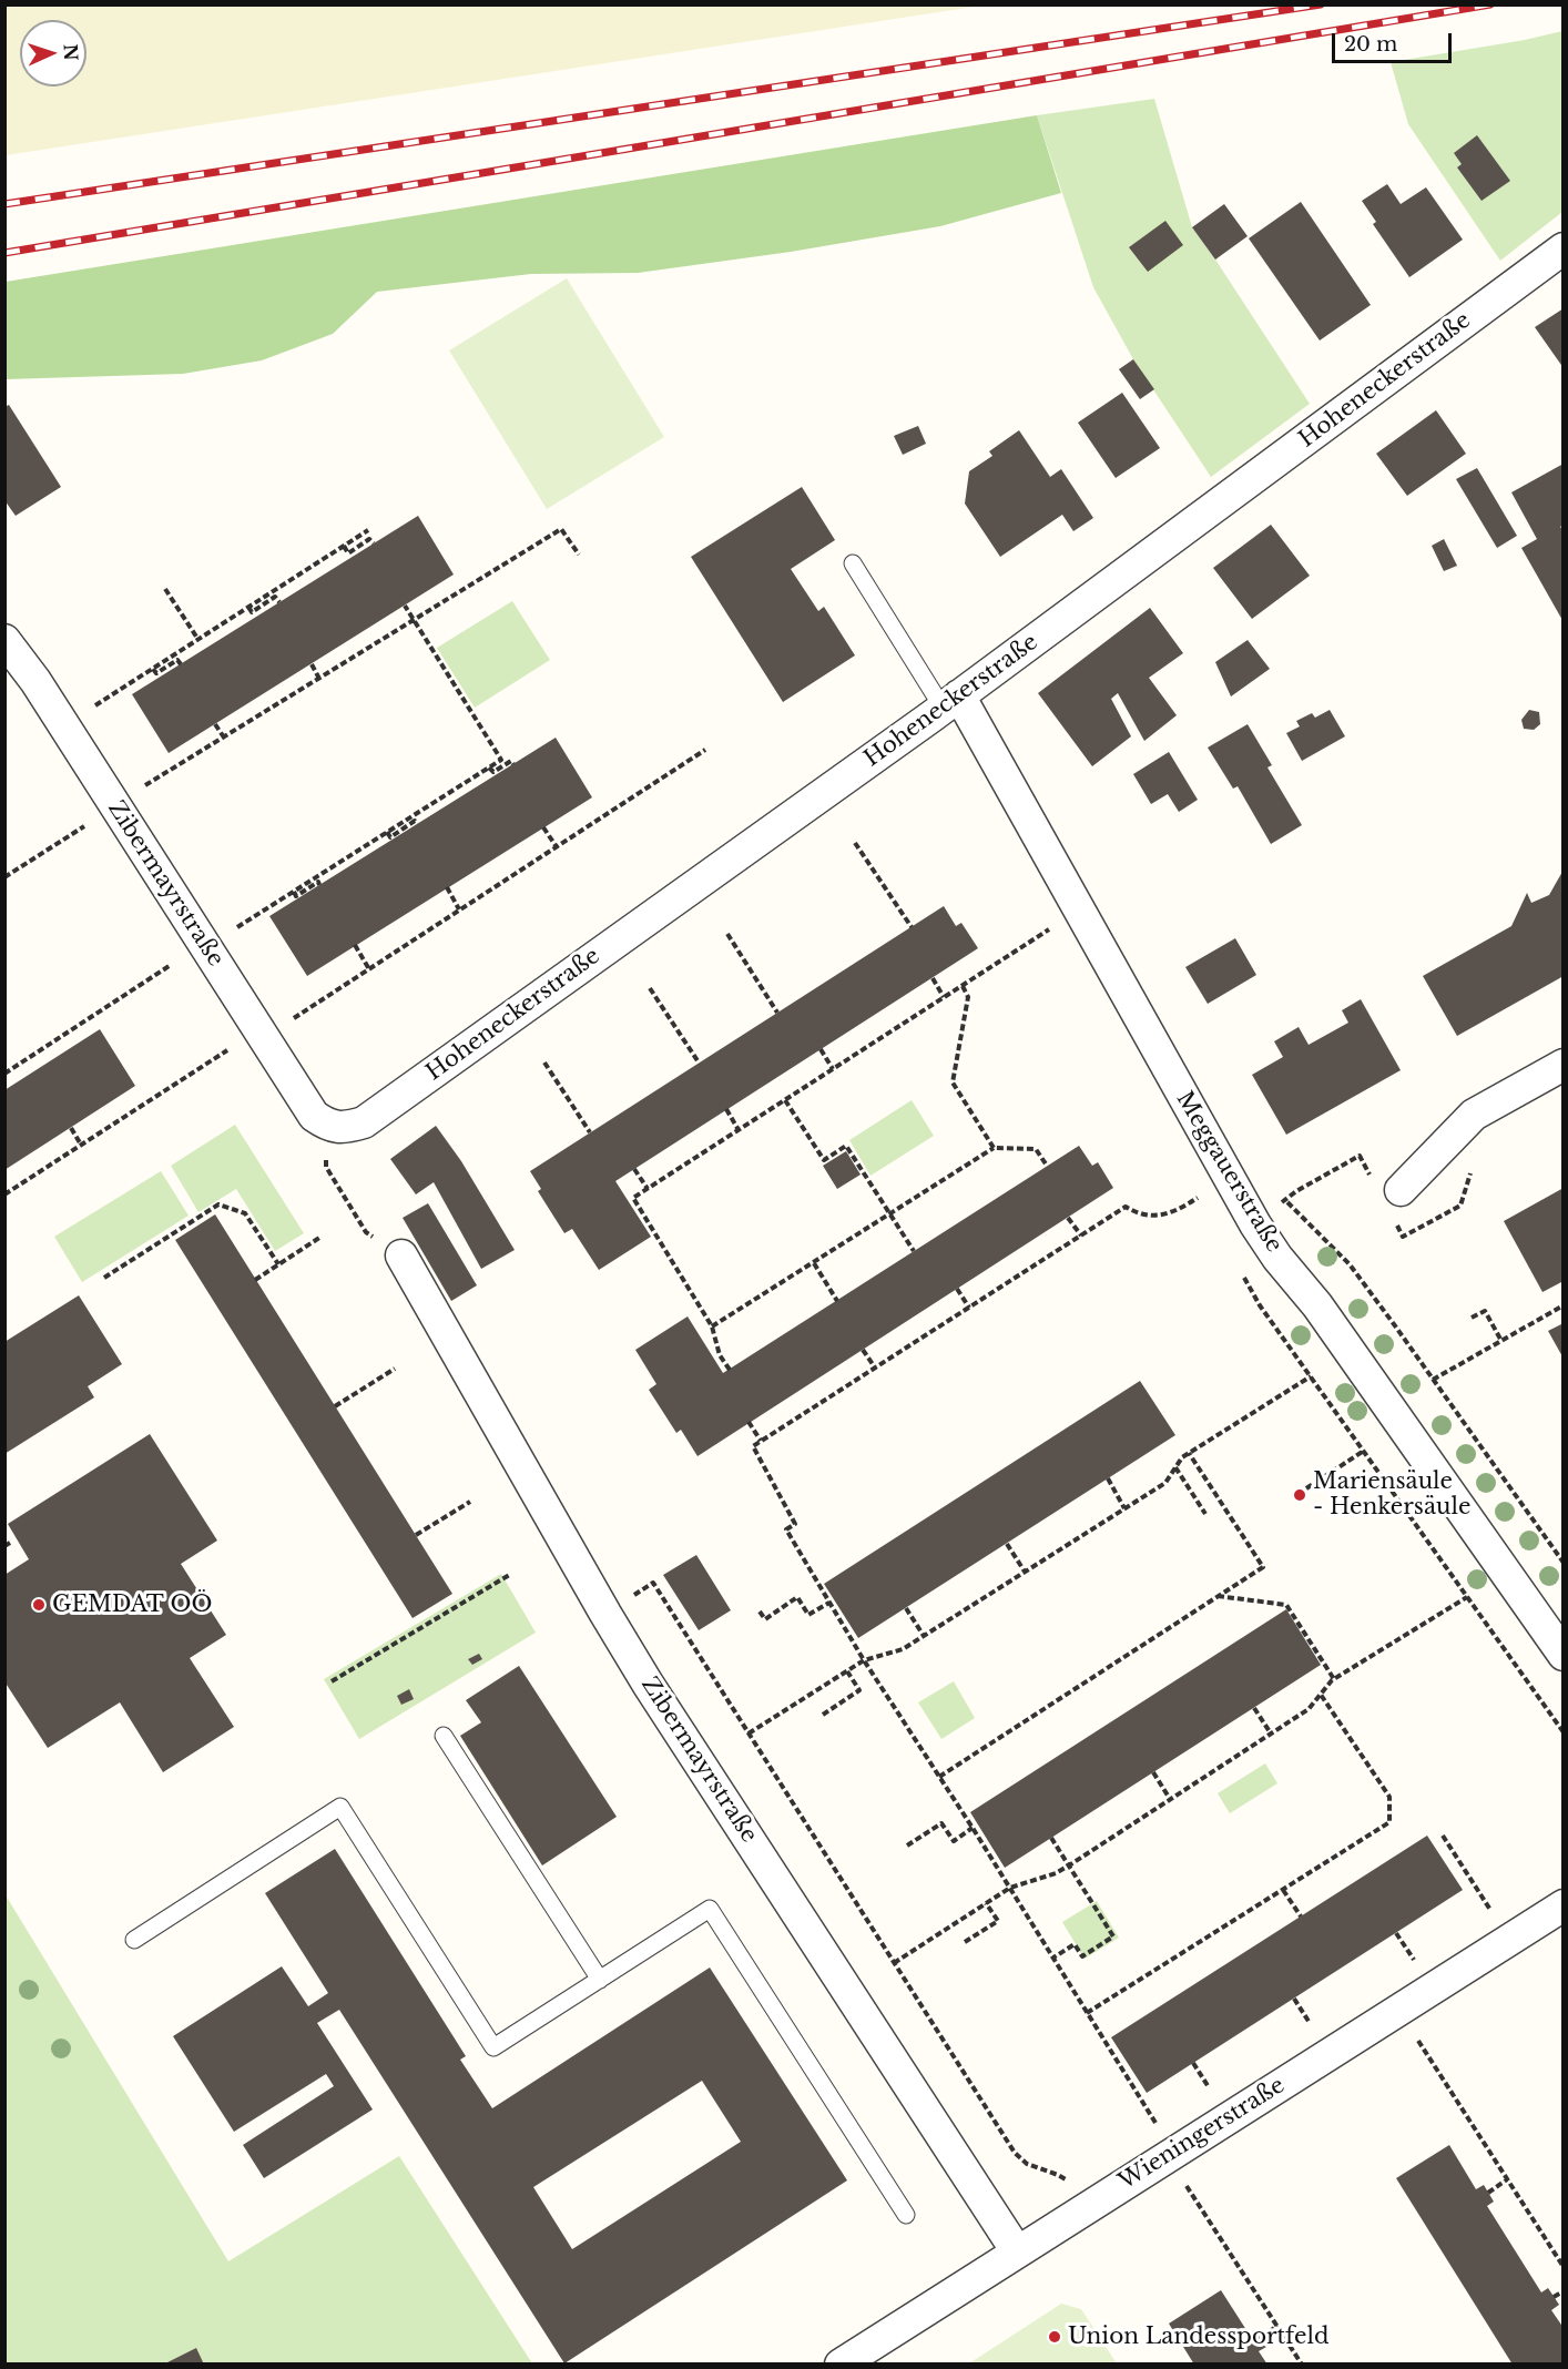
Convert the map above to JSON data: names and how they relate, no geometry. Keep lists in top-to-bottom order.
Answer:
{
  "streets": {
    "street": [
      "Hoheneckerstraße",
      "Zibermayrstraße",
      "Meggauerstraße",
      "Wieningerstraße"
    ]
  },
  "crossings": [
    ["Hoheneckerstraße", "Zibermayrstraße"],
    ["Hoheneckerstraße", "Meggauerstraße"],
    ["Zibermayrstraße", "Wieningerstraße"]
  ],
  "places": ["Mariensäule - Henkersäule", "GEMDAT OÖ", "Union Landessportfeld"],
  "scale_bar": "20 m",
  "north": "right"
}
